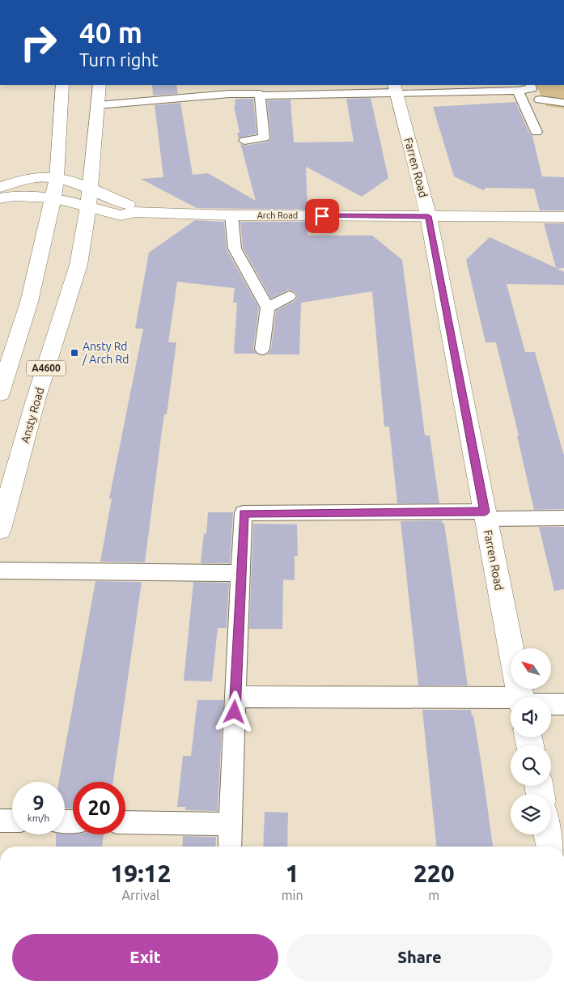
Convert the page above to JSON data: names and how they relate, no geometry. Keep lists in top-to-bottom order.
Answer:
{
  "streets": {
    "main road": [
      "Farren Road",
      "Arch Road",
      "A4600",
      "Ansty Road"
    ]
  },
  "crossings": [
    ["Farren Road", "Arch Road"],
    ["Arch Road", "Ansty Road"]
  ],
  "places": {
    "transit": ["Ansty Rd / Arch Rd"]
  },
  "north": "top left",
  "page": {
    "turn": ["40 m", "Turn right"],
    "speed": "9 km/h",
    "limit": "20",
    "eta": [
      "19:12",
      "Arrival",
      "1",
      "min",
      "220",
      "m"
    ],
    "buttons": ["Exit", "Share"]
  }
}
